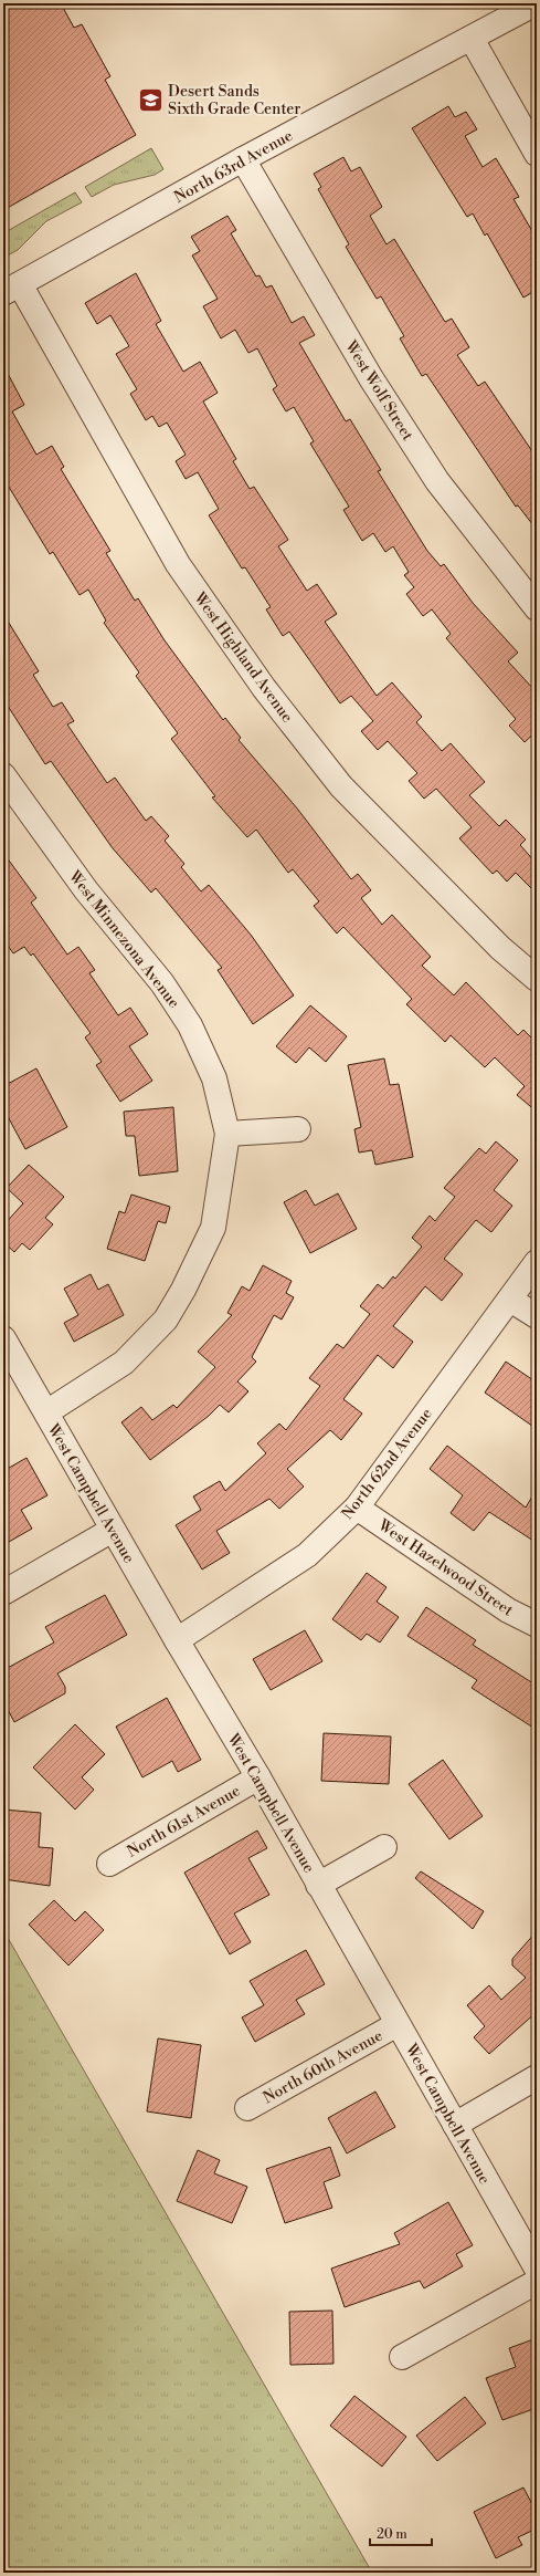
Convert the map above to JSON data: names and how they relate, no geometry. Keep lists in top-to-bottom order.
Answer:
{
  "streets": {
    "street": [
      "North 63rd Avenue",
      "West Wolf Street",
      "West Highland Avenue",
      "West Minnezona Avenue",
      "North 62nd Avenue",
      "West Campbell Avenue",
      "West Hazelwood Street",
      "North 61st Avenue",
      "North 60th Avenue"
    ]
  },
  "crossings": [
    ["North 63rd Avenue", "West Wolf Street"],
    ["North 63rd Avenue", "West Highland Avenue"],
    ["West Minnezona Avenue", "West Campbell Avenue"],
    ["North 62nd Avenue", "West Campbell Avenue"],
    ["North 62nd Avenue", "West Hazelwood Street"],
    ["West Campbell Avenue", "North 61st Avenue"],
    ["West Campbell Avenue", "North 60th Avenue"]
  ],
  "places": {
    "school or university": ["Desert Sands Sixth Grade Center"]
  },
  "scale_bar": "20 m"
}
